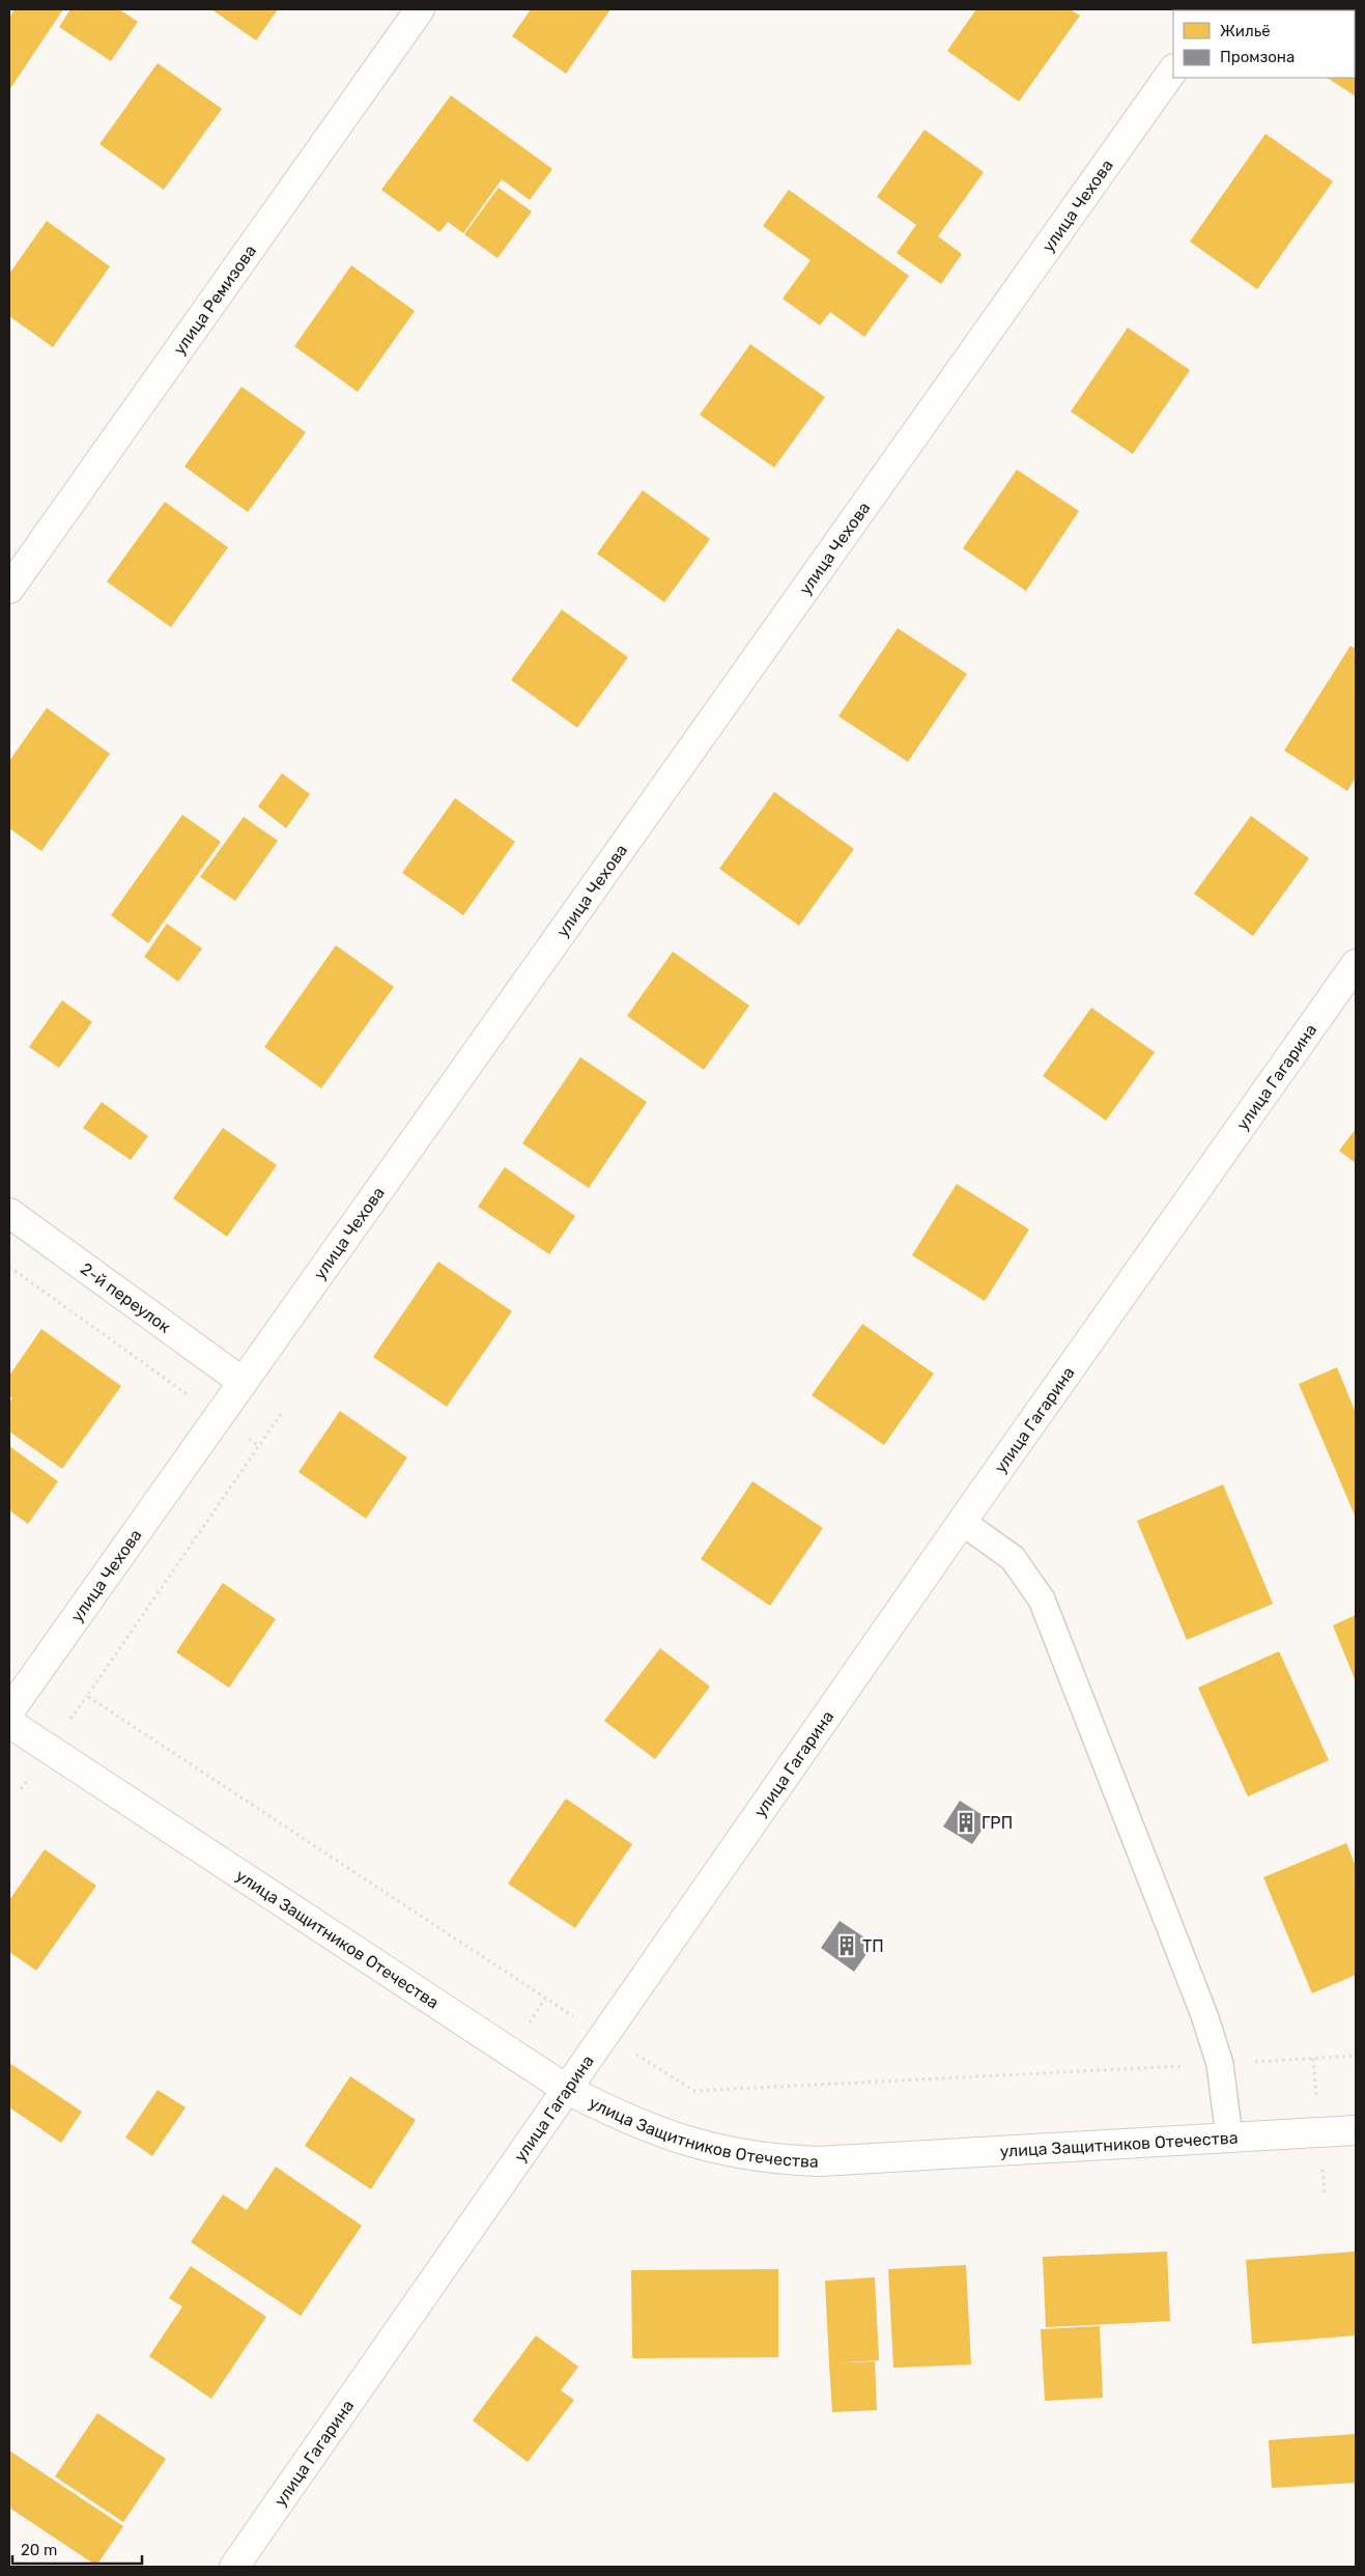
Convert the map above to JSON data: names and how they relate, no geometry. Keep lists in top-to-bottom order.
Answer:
{
  "streets": {
    "street": [
      "улица Чехова",
      "улица Ремизова",
      "улица Гагарина",
      "2-й переулок",
      "улица Защитников Отечества"
    ]
  },
  "crossings": [
    ["улица Чехова", "2-й переулок"],
    ["улица Гагарина", "улица Защитников Отечества"]
  ],
  "places": {
    "building": ["ГРП", "ТП"]
  },
  "legend": ["Жильё", "Промзона"],
  "scale_bar": "20 m"
}
